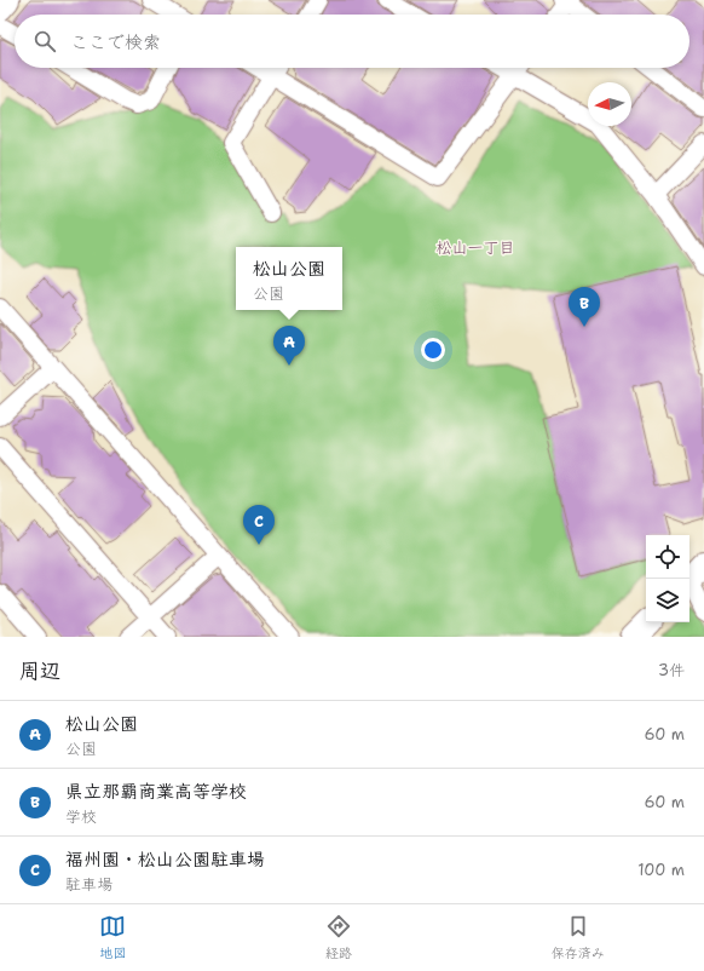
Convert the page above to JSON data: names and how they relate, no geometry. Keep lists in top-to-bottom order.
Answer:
{
  "districts": ["松山一丁目"],
  "north": "left",
  "page": {
    "search": "ここで検索",
    "popup": ["松山公園", "公園"],
    "pins": ["B", "A", "C"],
    "heading": ["周辺", "3件"],
    "list": [
      {
        "mark": "A",
        "name": "松山公園",
        "note": "公園",
        "value": "60 m"
      },
      {
        "mark": "B",
        "name": "県立那覇商業高等学校",
        "note": "学校",
        "value": "60 m"
      },
      {
        "mark": "C",
        "name": "福州園・松山公園駐車場",
        "note": "駐車場",
        "value": "100 m"
      }
    ],
    "nav": ["地図", "経路", "保存済み"]
  }
}
